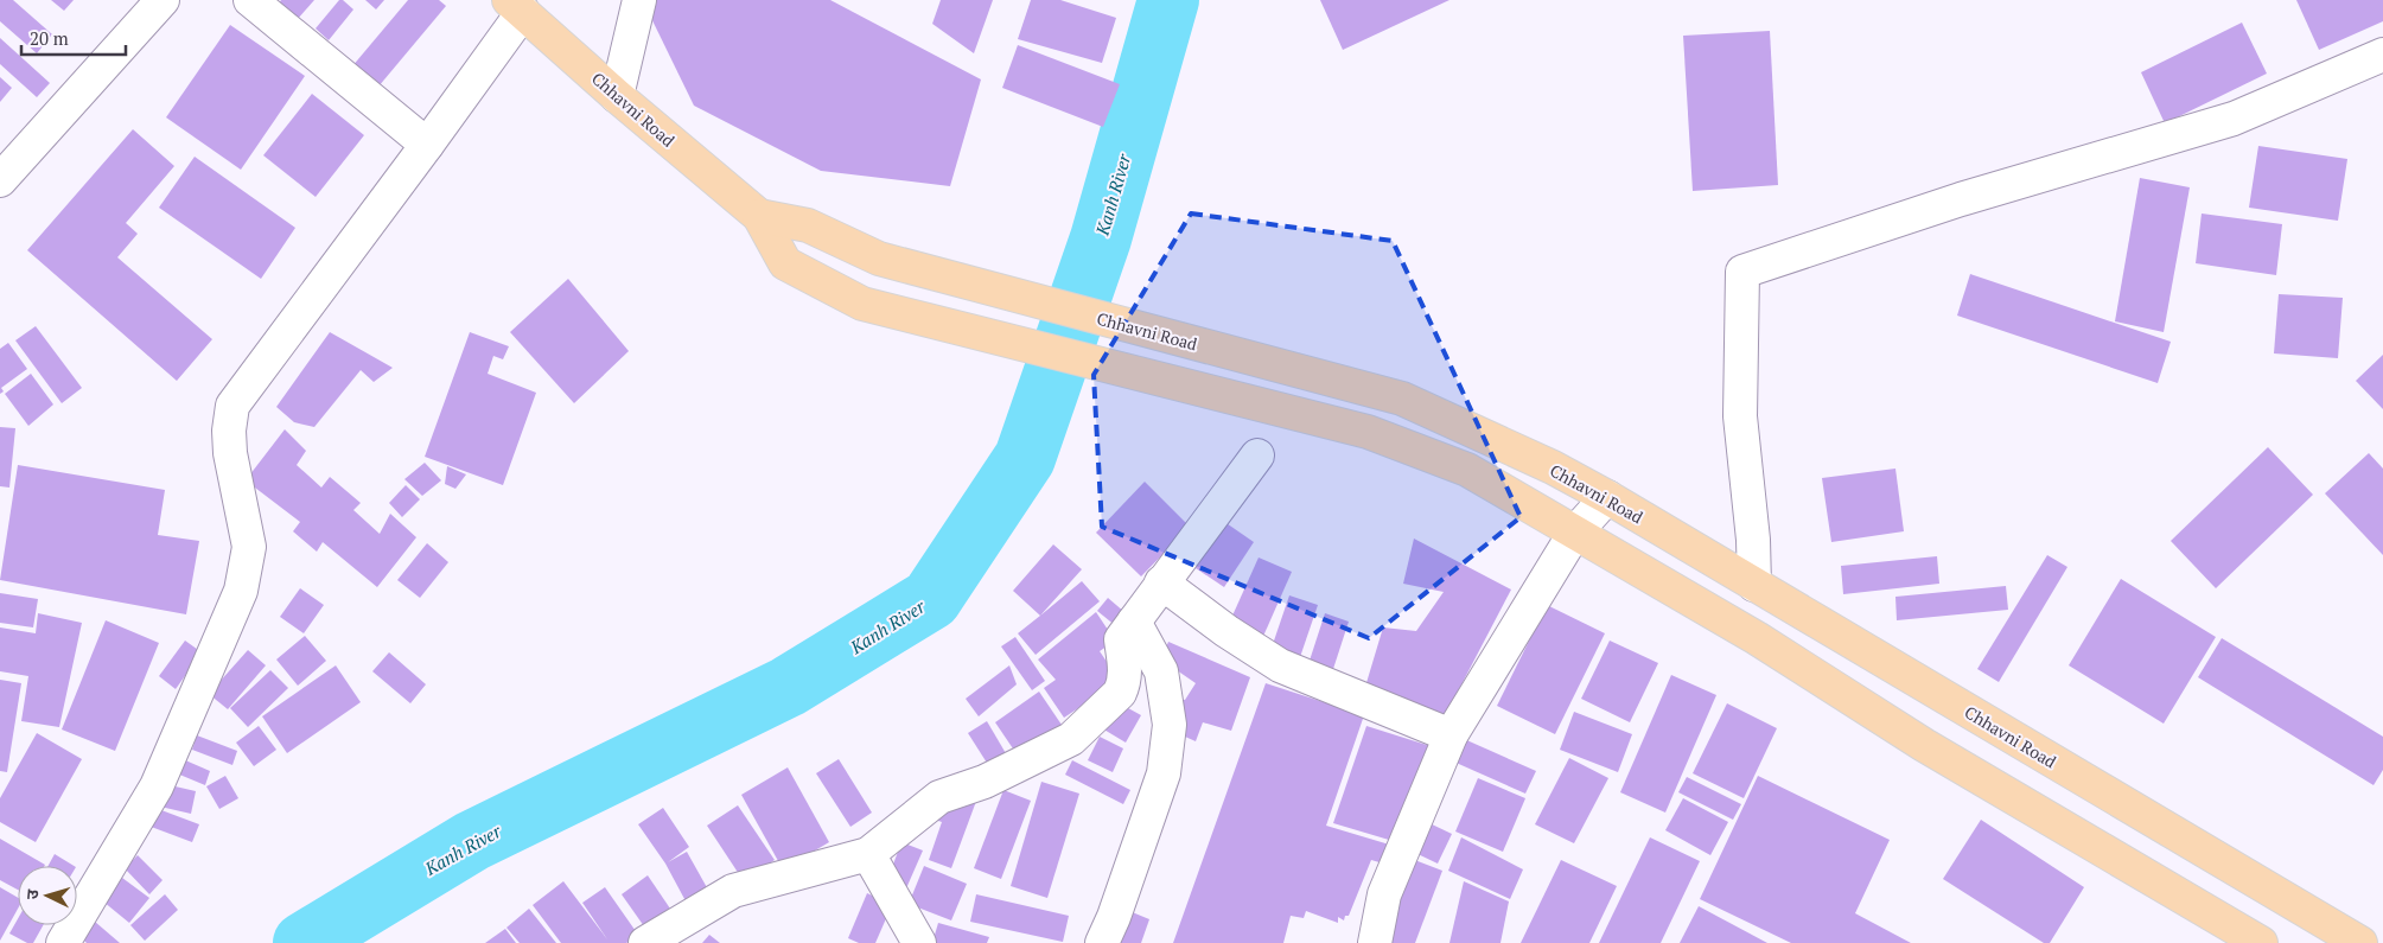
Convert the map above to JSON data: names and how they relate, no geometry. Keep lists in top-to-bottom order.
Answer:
{
  "streets": {
    "main road": ["Chhavni Road"]
  },
  "water": ["Kanh River"],
  "scale_bar": "20 m",
  "north": "left"
}
